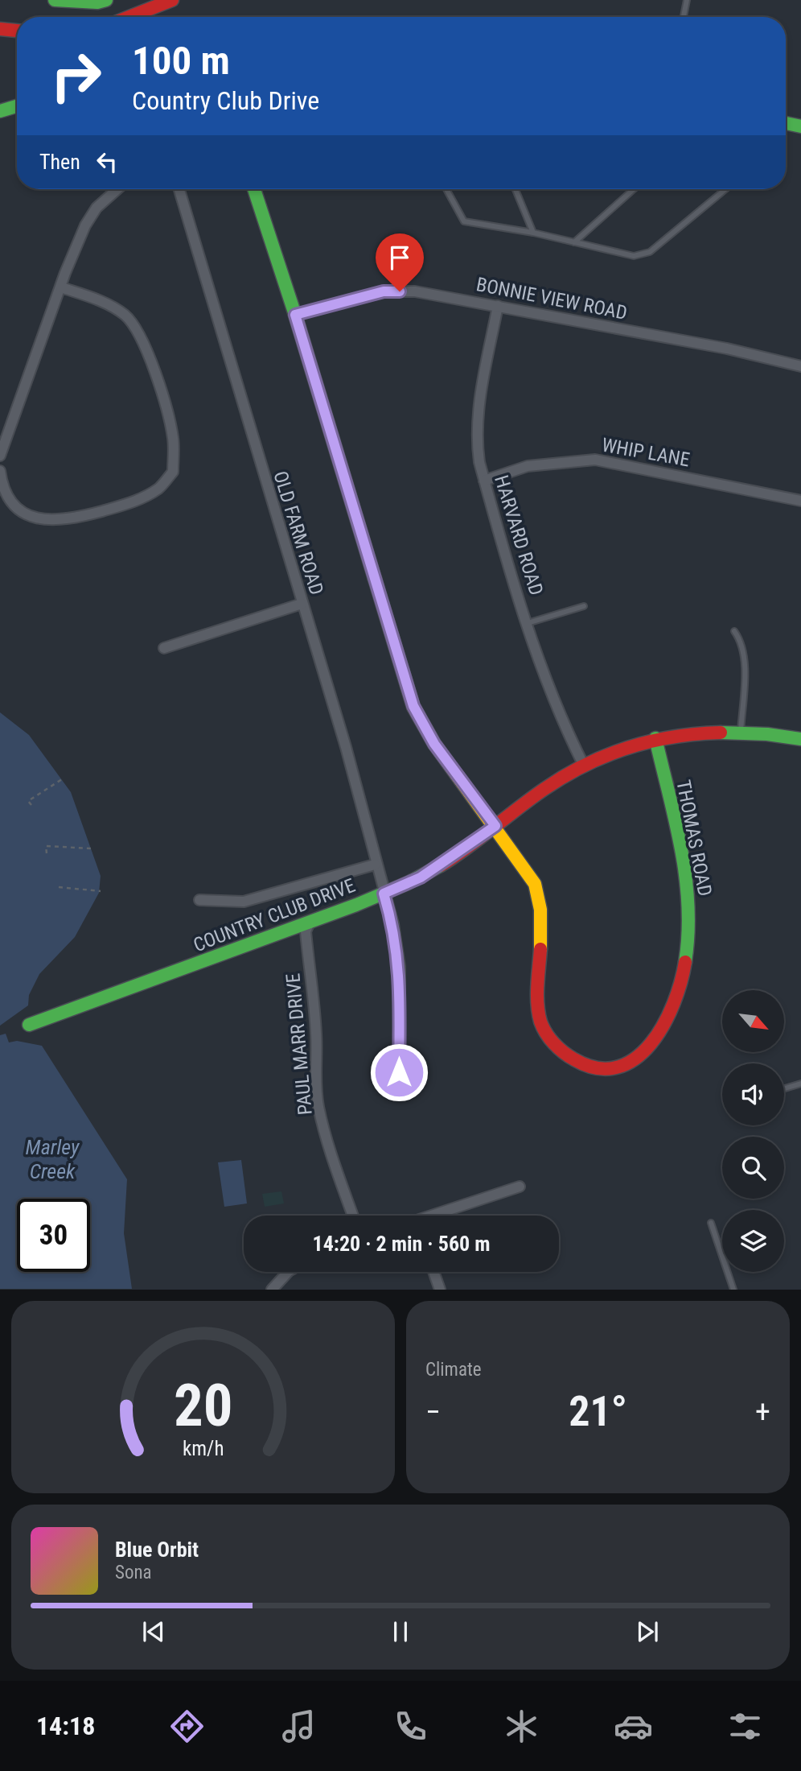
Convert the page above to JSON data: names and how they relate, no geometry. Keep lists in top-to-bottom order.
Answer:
{
  "streets": {
    "main road": ["THOMAS ROAD", "COUNTRY CLUB DRIVE"],
    "street": [
      "BONNIE VIEW ROAD",
      "WHIP LANE",
      "OLD FARM ROAD",
      "HARVARD ROAD",
      "PAUL MARR DRIVE"
    ]
  },
  "crossings": [
    ["BONNIE VIEW ROAD", "HARVARD ROAD"],
    ["BONNIE VIEW ROAD", "THOMAS ROAD"],
    ["WHIP LANE", "HARVARD ROAD"],
    ["OLD FARM ROAD", "COUNTRY CLUB DRIVE"],
    ["HARVARD ROAD", "COUNTRY CLUB DRIVE"],
    ["THOMAS ROAD", "COUNTRY CLUB DRIVE"],
    ["COUNTRY CLUB DRIVE", "PAUL MARR DRIVE"]
  ],
  "water": ["Marley Creek"],
  "north": "bottom right",
  "page": {
    "turn": ["100 m", "Country Club Drive"],
    "then": "Then",
    "limit": "30",
    "trip": "14:20 · 2 min · 560 m",
    "tile": "Climate",
    "heat": ["−", "21°", "+"],
    "song": ["Blue Orbit", "Sona"],
    "tabs": "14:18",
    "gauge": ["20", "km/h"]
  }
}
